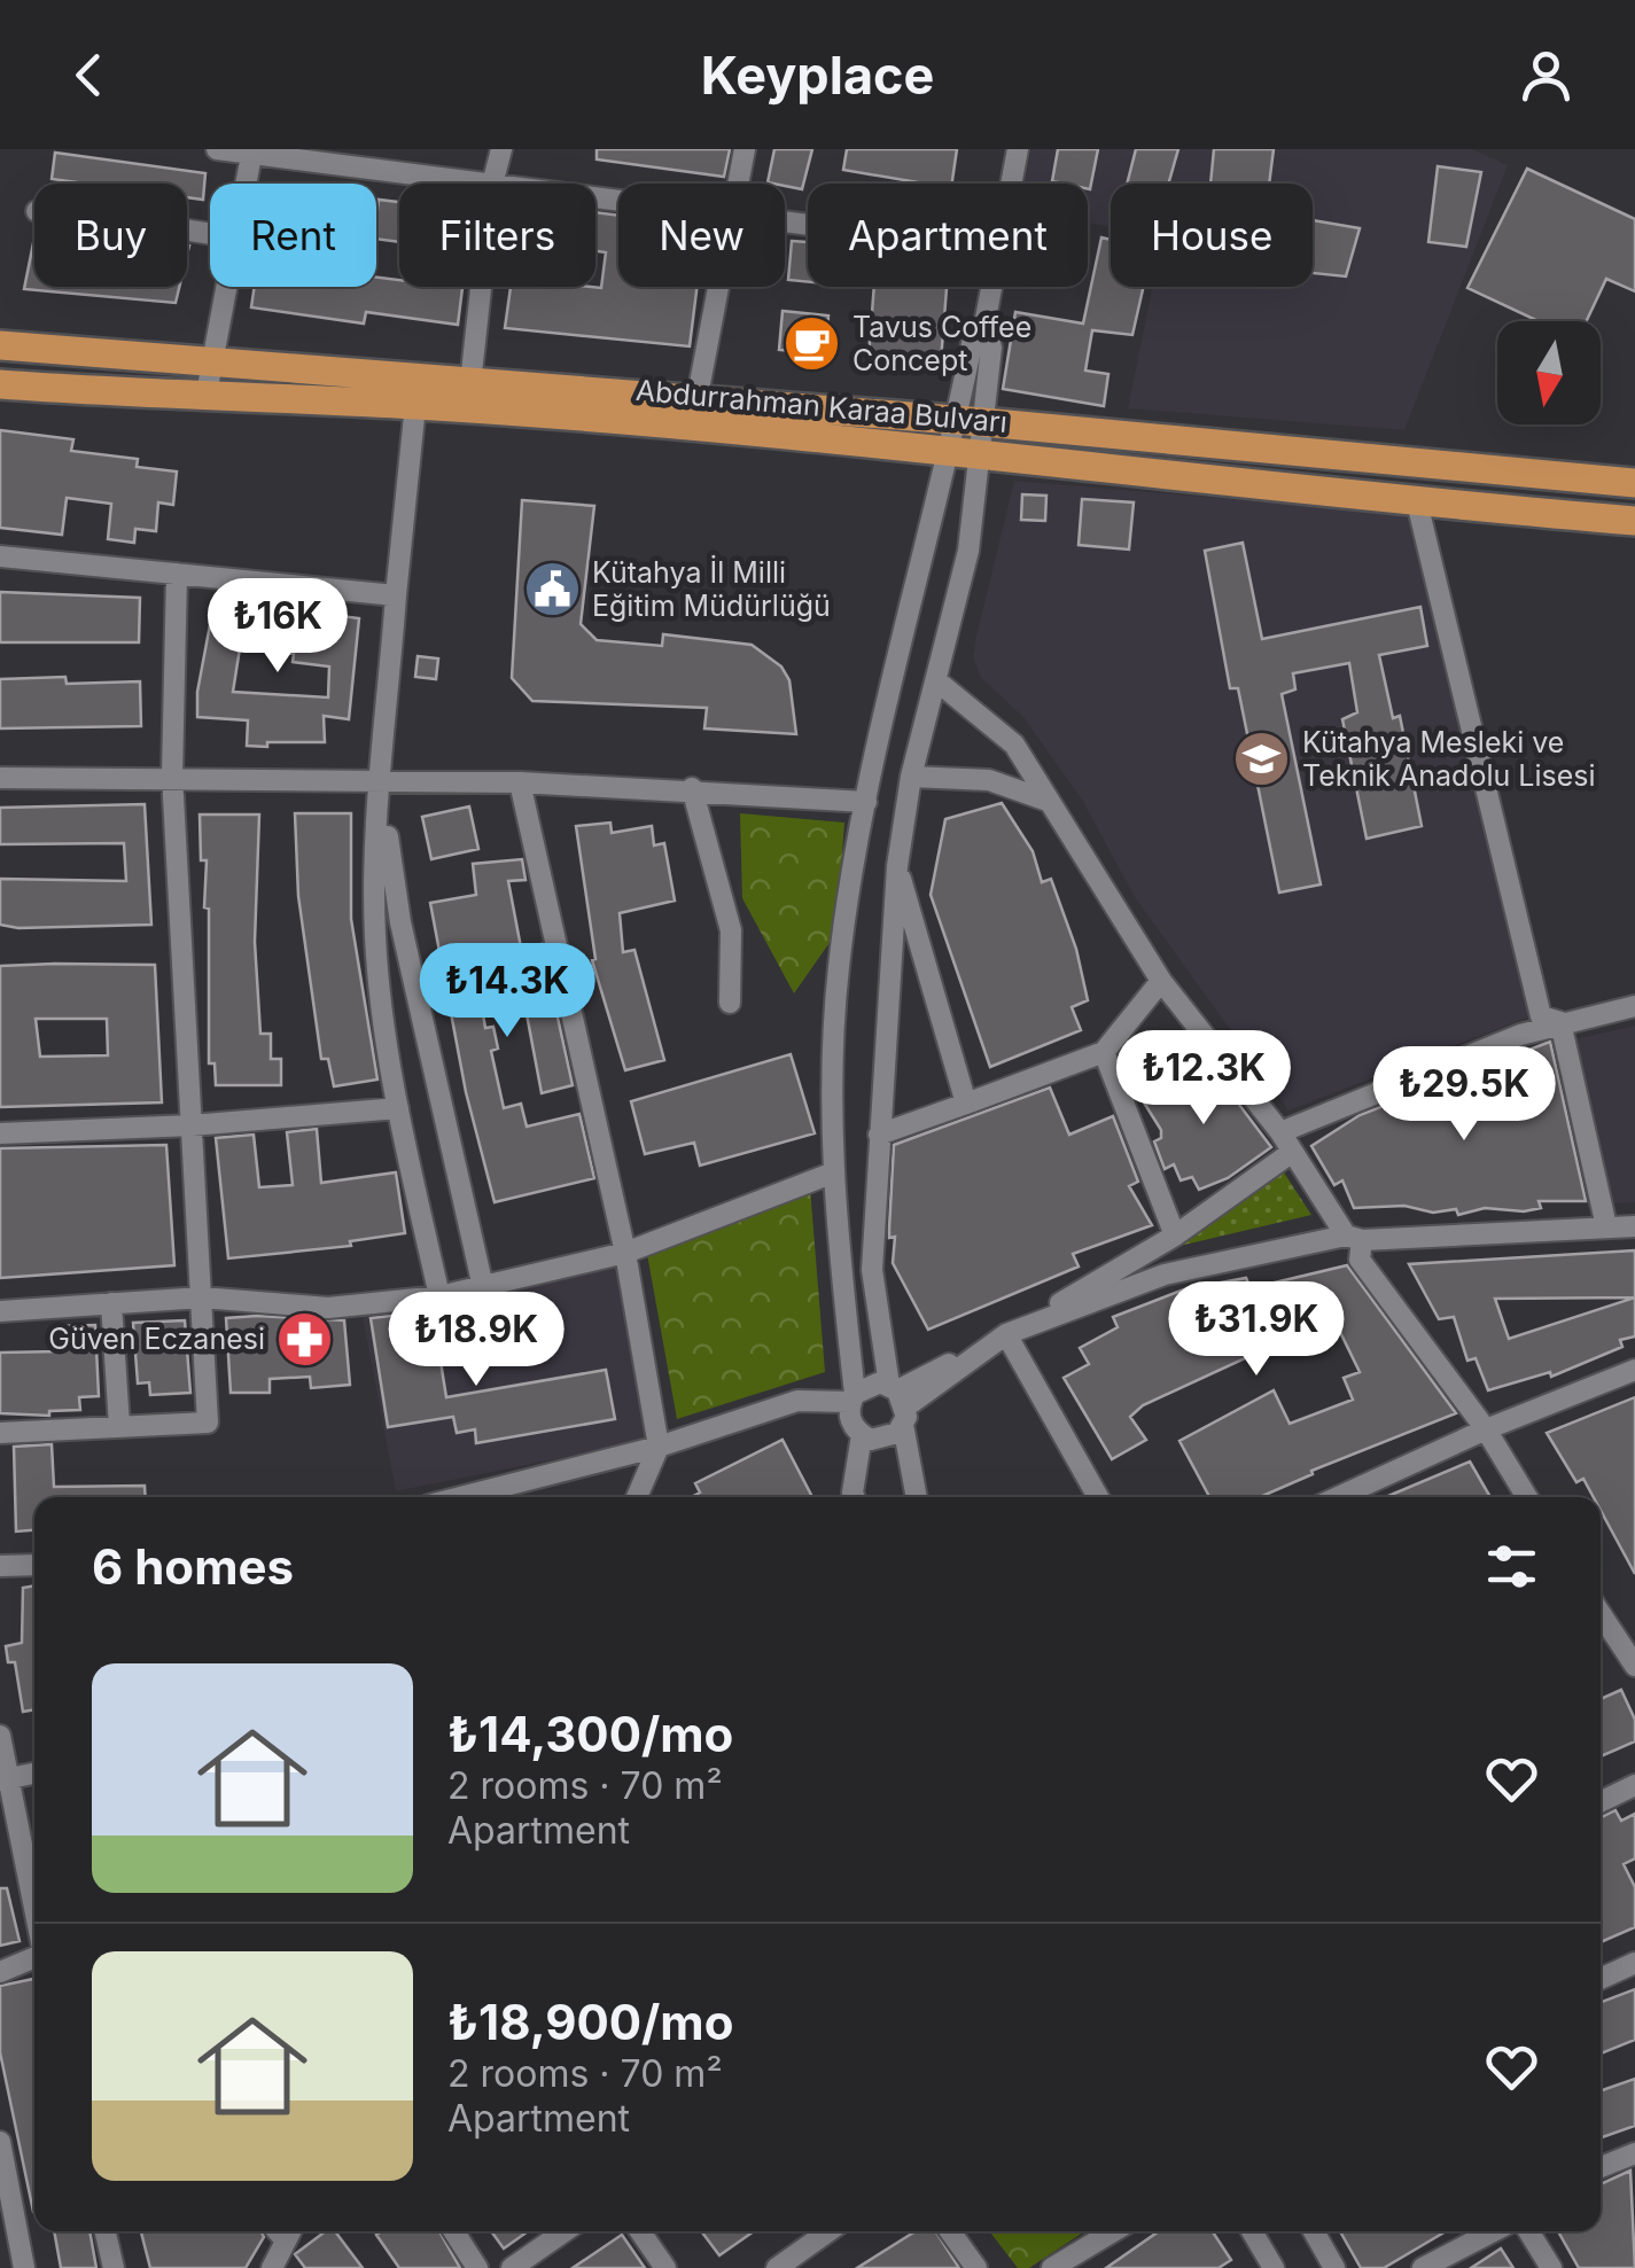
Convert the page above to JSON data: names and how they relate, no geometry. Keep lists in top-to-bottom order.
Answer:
{
  "streets": {
    "main road": ["Abdurrahman Karaa Bulvarı"]
  },
  "places": {
    "cafe": ["Tavus Coffee Concept"],
    "public building": ["Kütahya İl Milli Eğitim Müdürlüğü"],
    "school or university": ["Kütahya Mesleki ve Teknik Anadolu Lisesi"],
    "pharmacy": ["Güven Eczanesi"]
  },
  "north": "bottom",
  "page": {
    "header": "Keyplace",
    "chip": [
      "Buy",
      "Rent",
      "Filters",
      "New",
      "Apartment",
      "House"
    ],
    "price": [
      "₺16K",
      "₺14.3K",
      "₺12.3K",
      "₺29.5K",
      "₺31.9K",
      "₺18.9K"
    ],
    "heading": "6 homes",
    "list": [
      {
        "name": "₺14,300/mo",
        "note": "2 rooms · 70 m² · Apartment"
      },
      {
        "name": "₺18,900/mo",
        "note": "2 rooms · 70 m² · Apartment"
      }
    ]
  }
}
